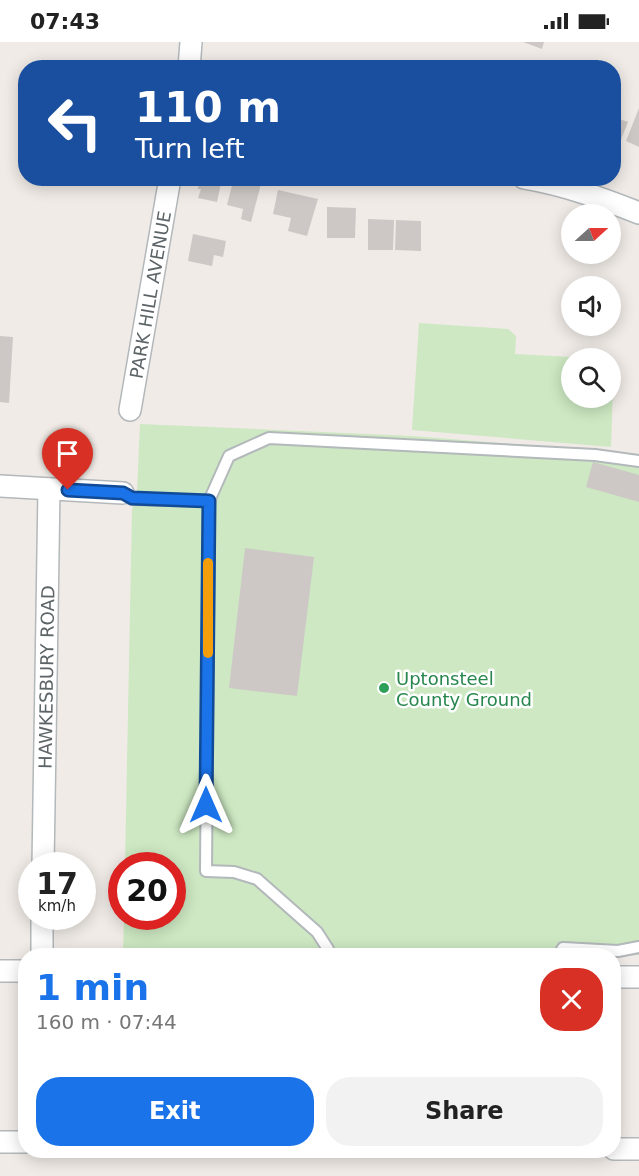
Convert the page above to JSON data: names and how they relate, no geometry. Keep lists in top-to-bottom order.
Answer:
{
  "streets": {
    "street": ["PARK HILL AVENUE", "HAWKESBURY ROAD"]
  },
  "places": ["Uptonsteel County Ground"],
  "north": "right",
  "page": {
    "status": "07:43",
    "turn": ["110 m", "Turn left"],
    "speed": "17 km/h",
    "limit": "20",
    "heading": ["1 min", "160 m · 07:44"],
    "buttons": ["Exit", "Share"]
  }
}
